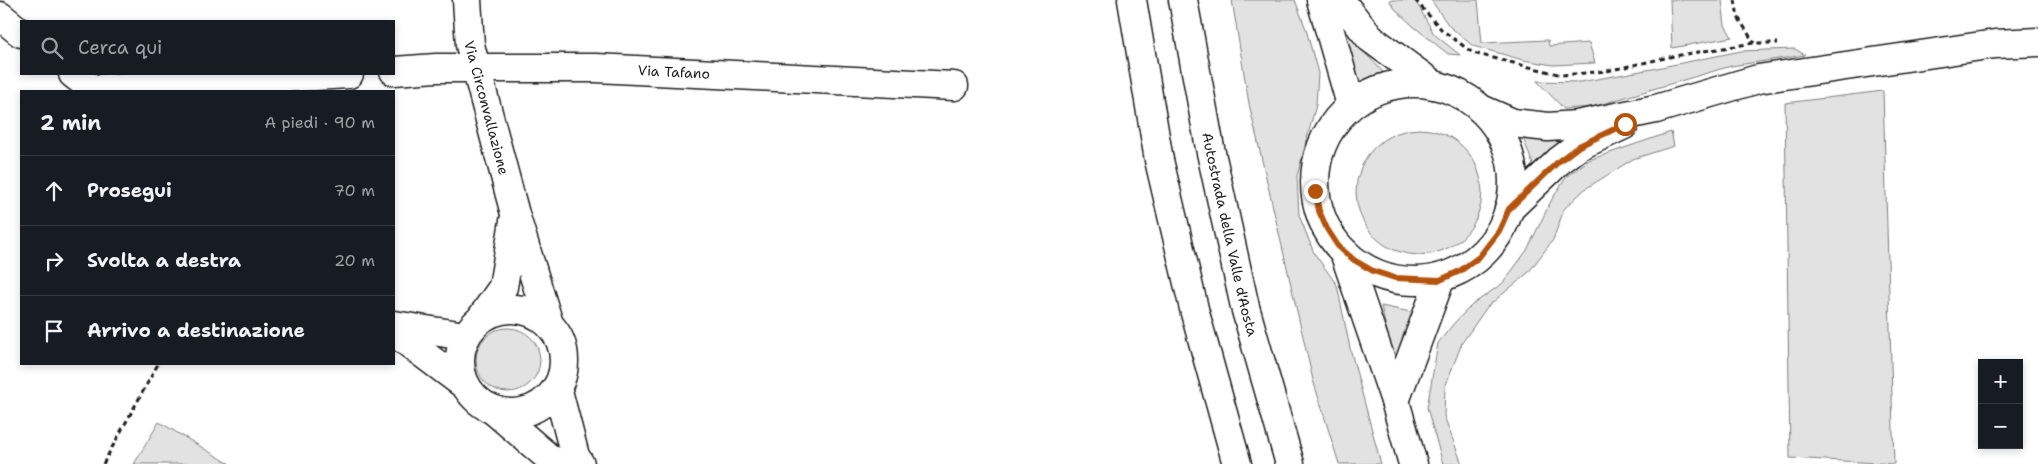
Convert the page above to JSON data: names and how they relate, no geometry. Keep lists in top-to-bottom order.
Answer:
{
  "streets": {
    "main road": ["Via Tafano", "Via Circonvallazione", "Autostrada della Valle d'Aosta"]
  },
  "crossings": [
    ["Via Tafano", "Via Circonvallazione"]
  ],
  "page": {
    "search": "Cerca qui",
    "heading": ["2 min", "A piedi · 90 m"],
    "list": [
      ["Prosegui", "70 m"],
      ["Svolta a destra", "20 m"],
      "Arrivo a destinazione"
    ],
    "map_buttons": ["+", "−"]
  }
}
